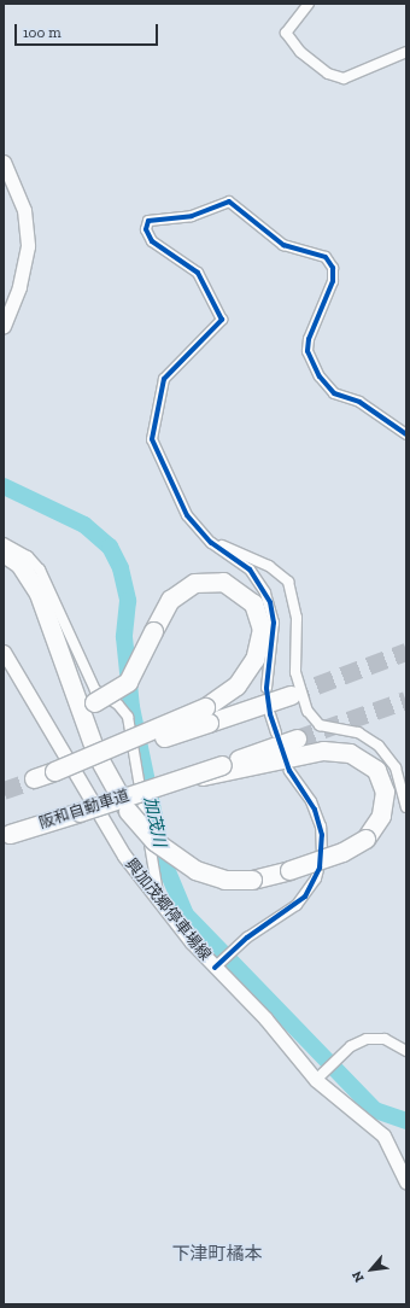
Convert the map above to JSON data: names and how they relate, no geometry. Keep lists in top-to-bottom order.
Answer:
{
  "streets": {
    "highway": ["阪和自動車道"],
    "main road": ["興加茂郷停車場線"]
  },
  "districts": ["下津町橘本"],
  "water": ["加茂川"],
  "scale_bar": "100 m",
  "north": "bottom left"
}
